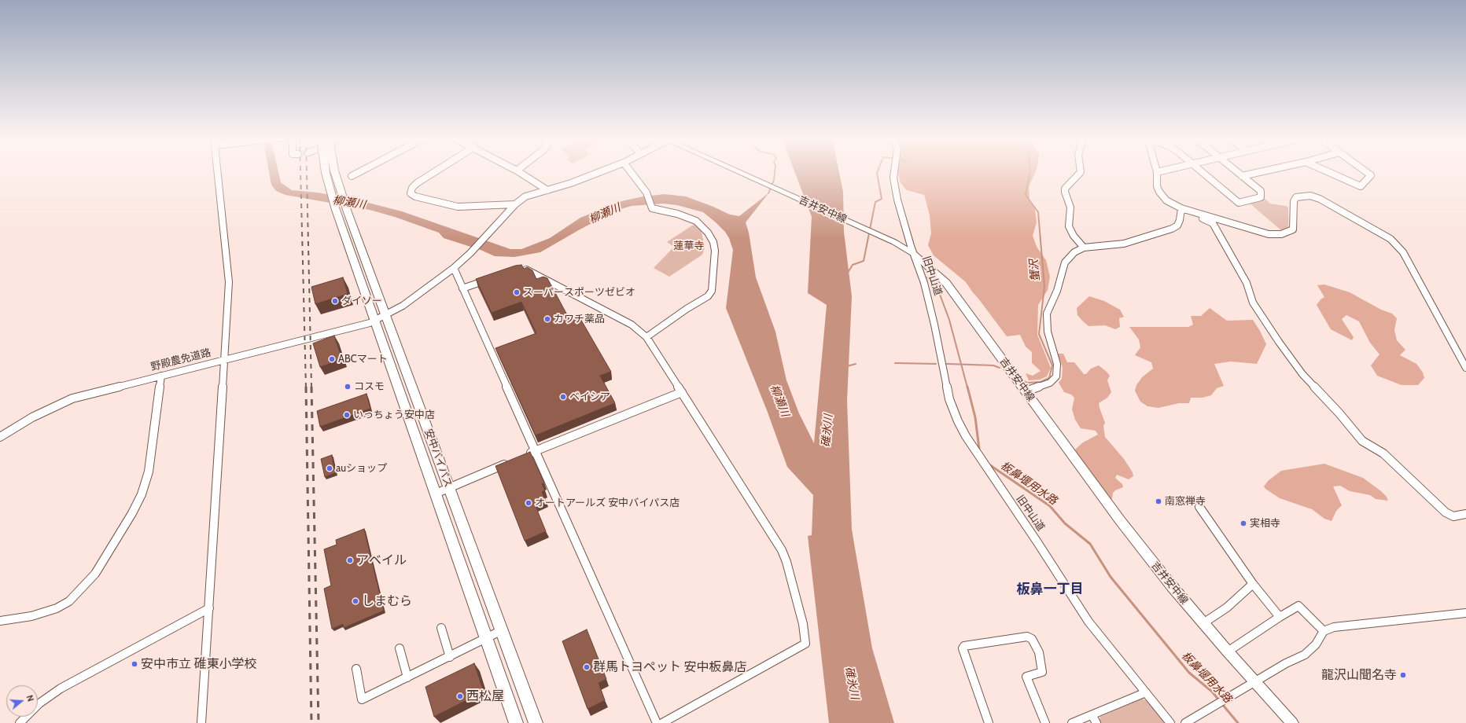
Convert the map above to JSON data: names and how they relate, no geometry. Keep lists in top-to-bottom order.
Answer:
{
  "streets": {
    "highway": ["安中バイパス"],
    "main road": ["吉井安中線"],
    "street": ["旧中山道", "野殿農免道路"]
  },
  "crossings": [
    ["吉井安中線", "旧中山道"],
    ["野殿農免道路", "安中バイパス"]
  ],
  "districts": ["板鼻一丁目"],
  "water": [
    "柳瀬川",
    "蟹沢",
    "碓氷川",
    "板鼻堰用水路"
  ],
  "parks": ["蓮華寺"],
  "places": [
    "スーパースポーツゼビオ",
    "ダイソー",
    "カワチ薬品",
    "ABCマート",
    "コスモ",
    "ベイシア",
    "いっちょう安中店",
    "auショップ",
    "南窓禅寺",
    "オートアールズ 安中バイパス店",
    "実相寺",
    "アベイル",
    "しまむら",
    "安中市立 碓東小学校",
    "群馬トヨペット 安中板鼻店",
    "龍沢山聞名寺",
    "西松屋"
  ],
  "north": "right"
}
